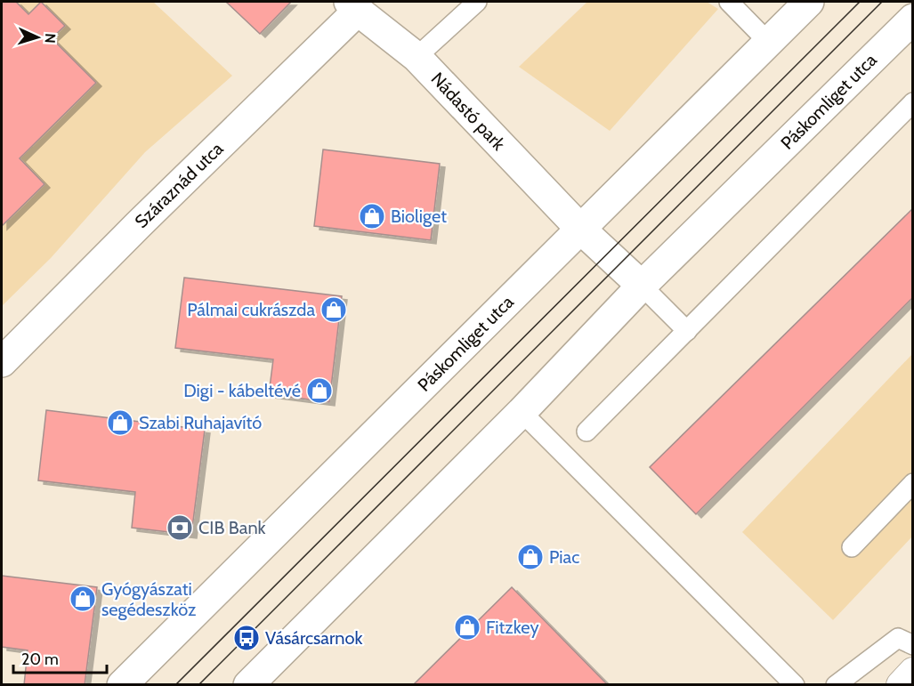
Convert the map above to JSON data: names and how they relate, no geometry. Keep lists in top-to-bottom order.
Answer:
{
  "streets": {
    "street": ["Páskomliget utca", "Nádastó park", "Száraznád utca"]
  },
  "crossings": [
    ["Páskomliget utca", "Nádastó park"],
    ["Nádastó park", "Száraznád utca"]
  ],
  "places": {
    "shop": [
      "Bioliget",
      "Pálmai cukrászda",
      "Digi - kábeltévé",
      "Szabi Ruhajavító",
      "Piac",
      "Gyógyászati segédeszköz",
      "Fitzkey"
    ],
    "bank": ["CIB Bank"],
    "bus stop": ["Vásárcsarnok"]
  },
  "scale_bar": "20 m",
  "north": "right"
}
